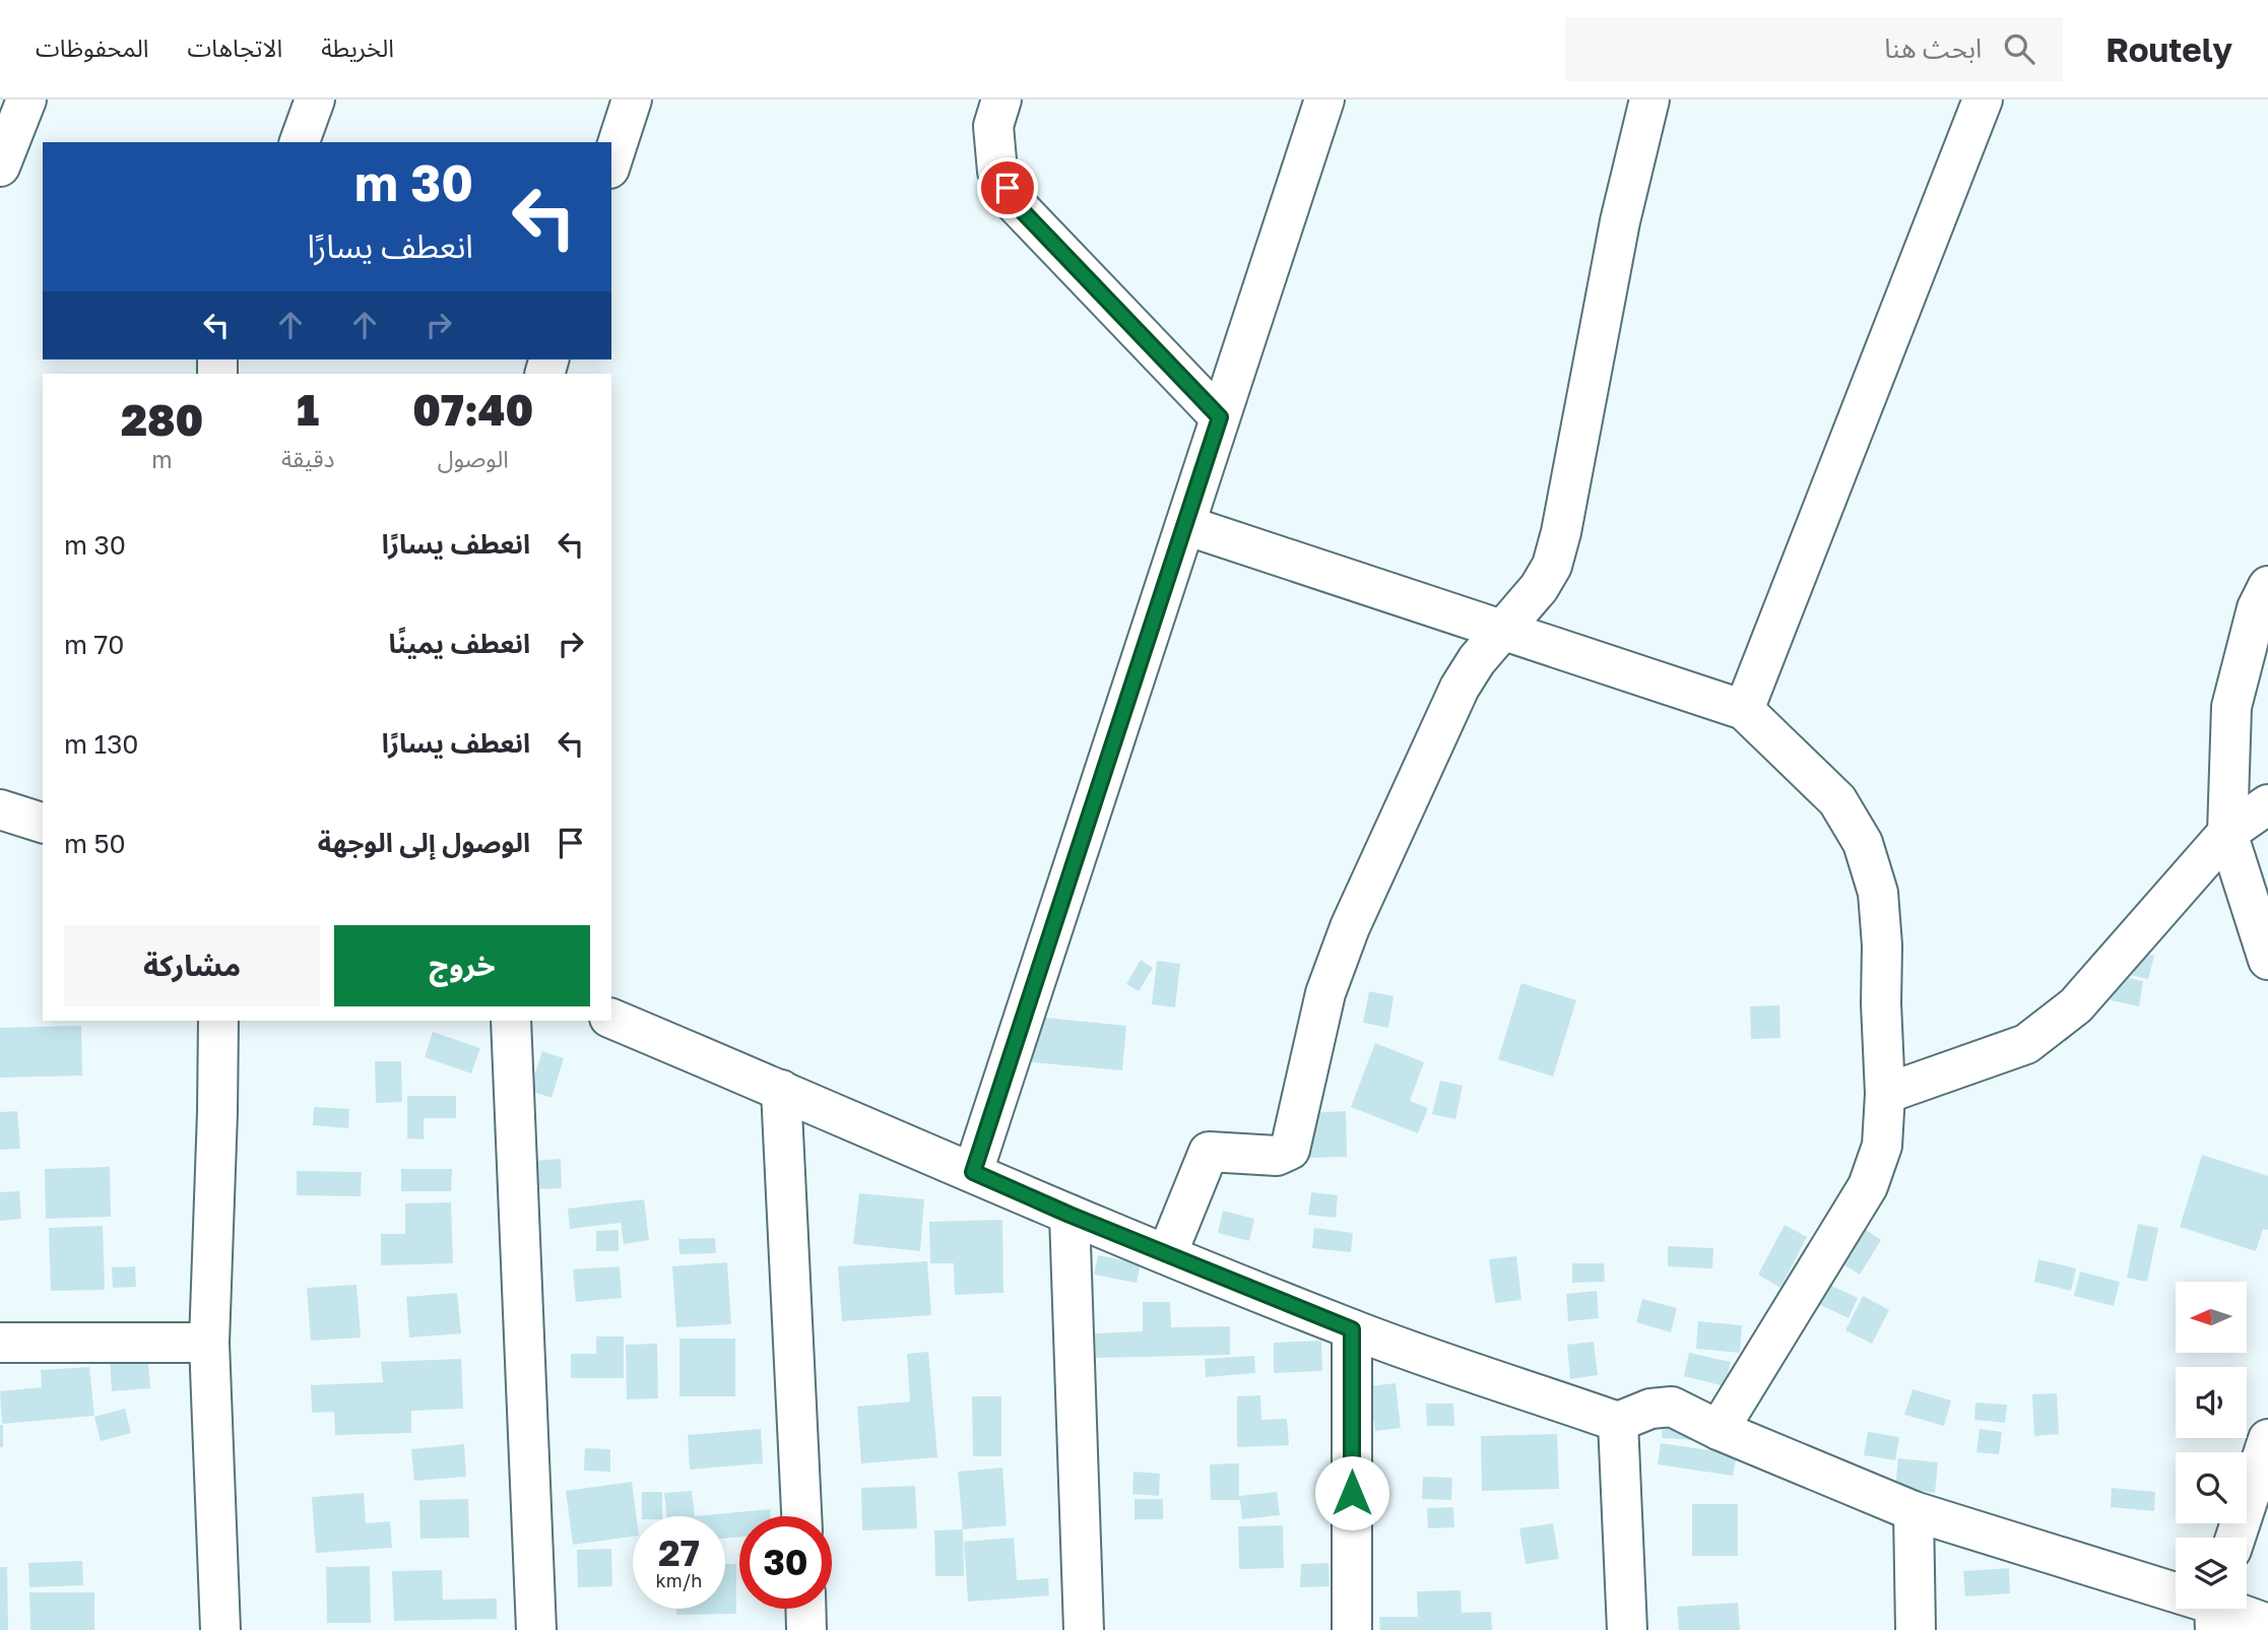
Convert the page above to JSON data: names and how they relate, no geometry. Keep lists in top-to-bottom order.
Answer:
{
  "north": "left",
  "page": {
    "header": "Routely",
    "search": "ابحث هنا",
    "nav": ["الخريطة", "الاتجاهات", "المحفوظات"],
    "turn": ["30 m", "انعطف يسارًا"],
    "eta": [
      "07:40",
      "الوصول",
      "1",
      "دقيقة",
      "280",
      "m"
    ],
    "list": [
      {
        "name": "انعطف يسارًا",
        "value": "30 m"
      },
      {
        "name": "انعطف يمينًا",
        "value": "70 m"
      },
      {
        "name": "انعطف يسارًا",
        "value": "130 m"
      },
      {
        "name": "الوصول إلى الوجهة",
        "value": "50 m"
      }
    ],
    "buttons": ["خروج", "مشاركة"],
    "speed": "27 km/h",
    "limit": "30"
  }
}
